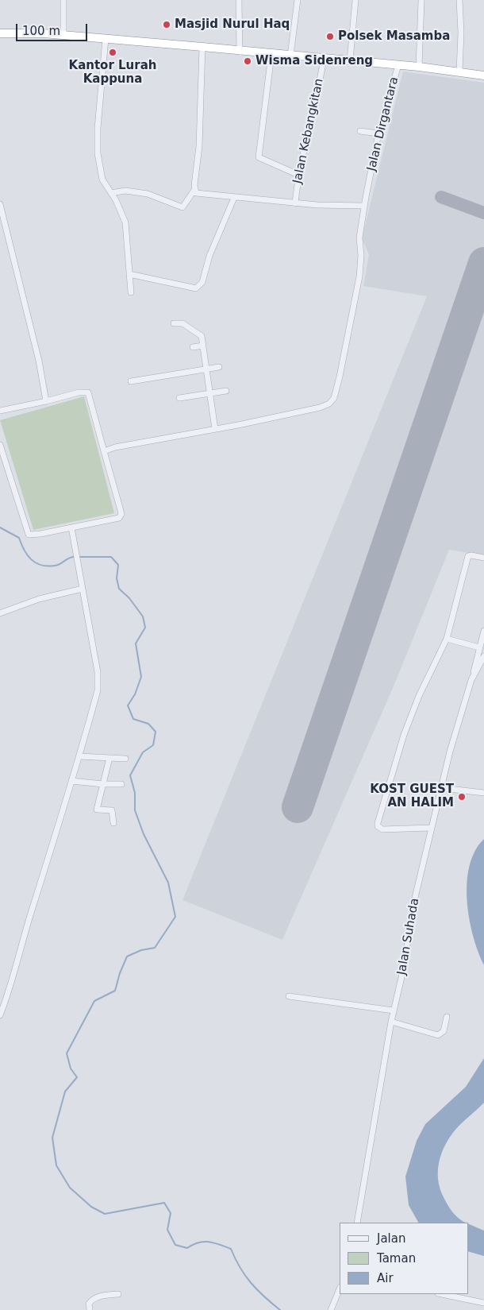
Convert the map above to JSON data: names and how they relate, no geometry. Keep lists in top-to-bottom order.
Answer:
{
  "streets": {
    "street": ["Jalan Dirgantara", "Jalan Kebangkitan", "Jalan Suhada"]
  },
  "places": [
    "Masjid Nurul Haq",
    "Polsek Masamba",
    "Kantor Lurah Kappuna",
    "Wisma Sidenreng",
    "KOST GUEST AN HALIM"
  ],
  "legend": ["Jalan", "Taman", "Air"],
  "scale_bar": "100 m"
}
